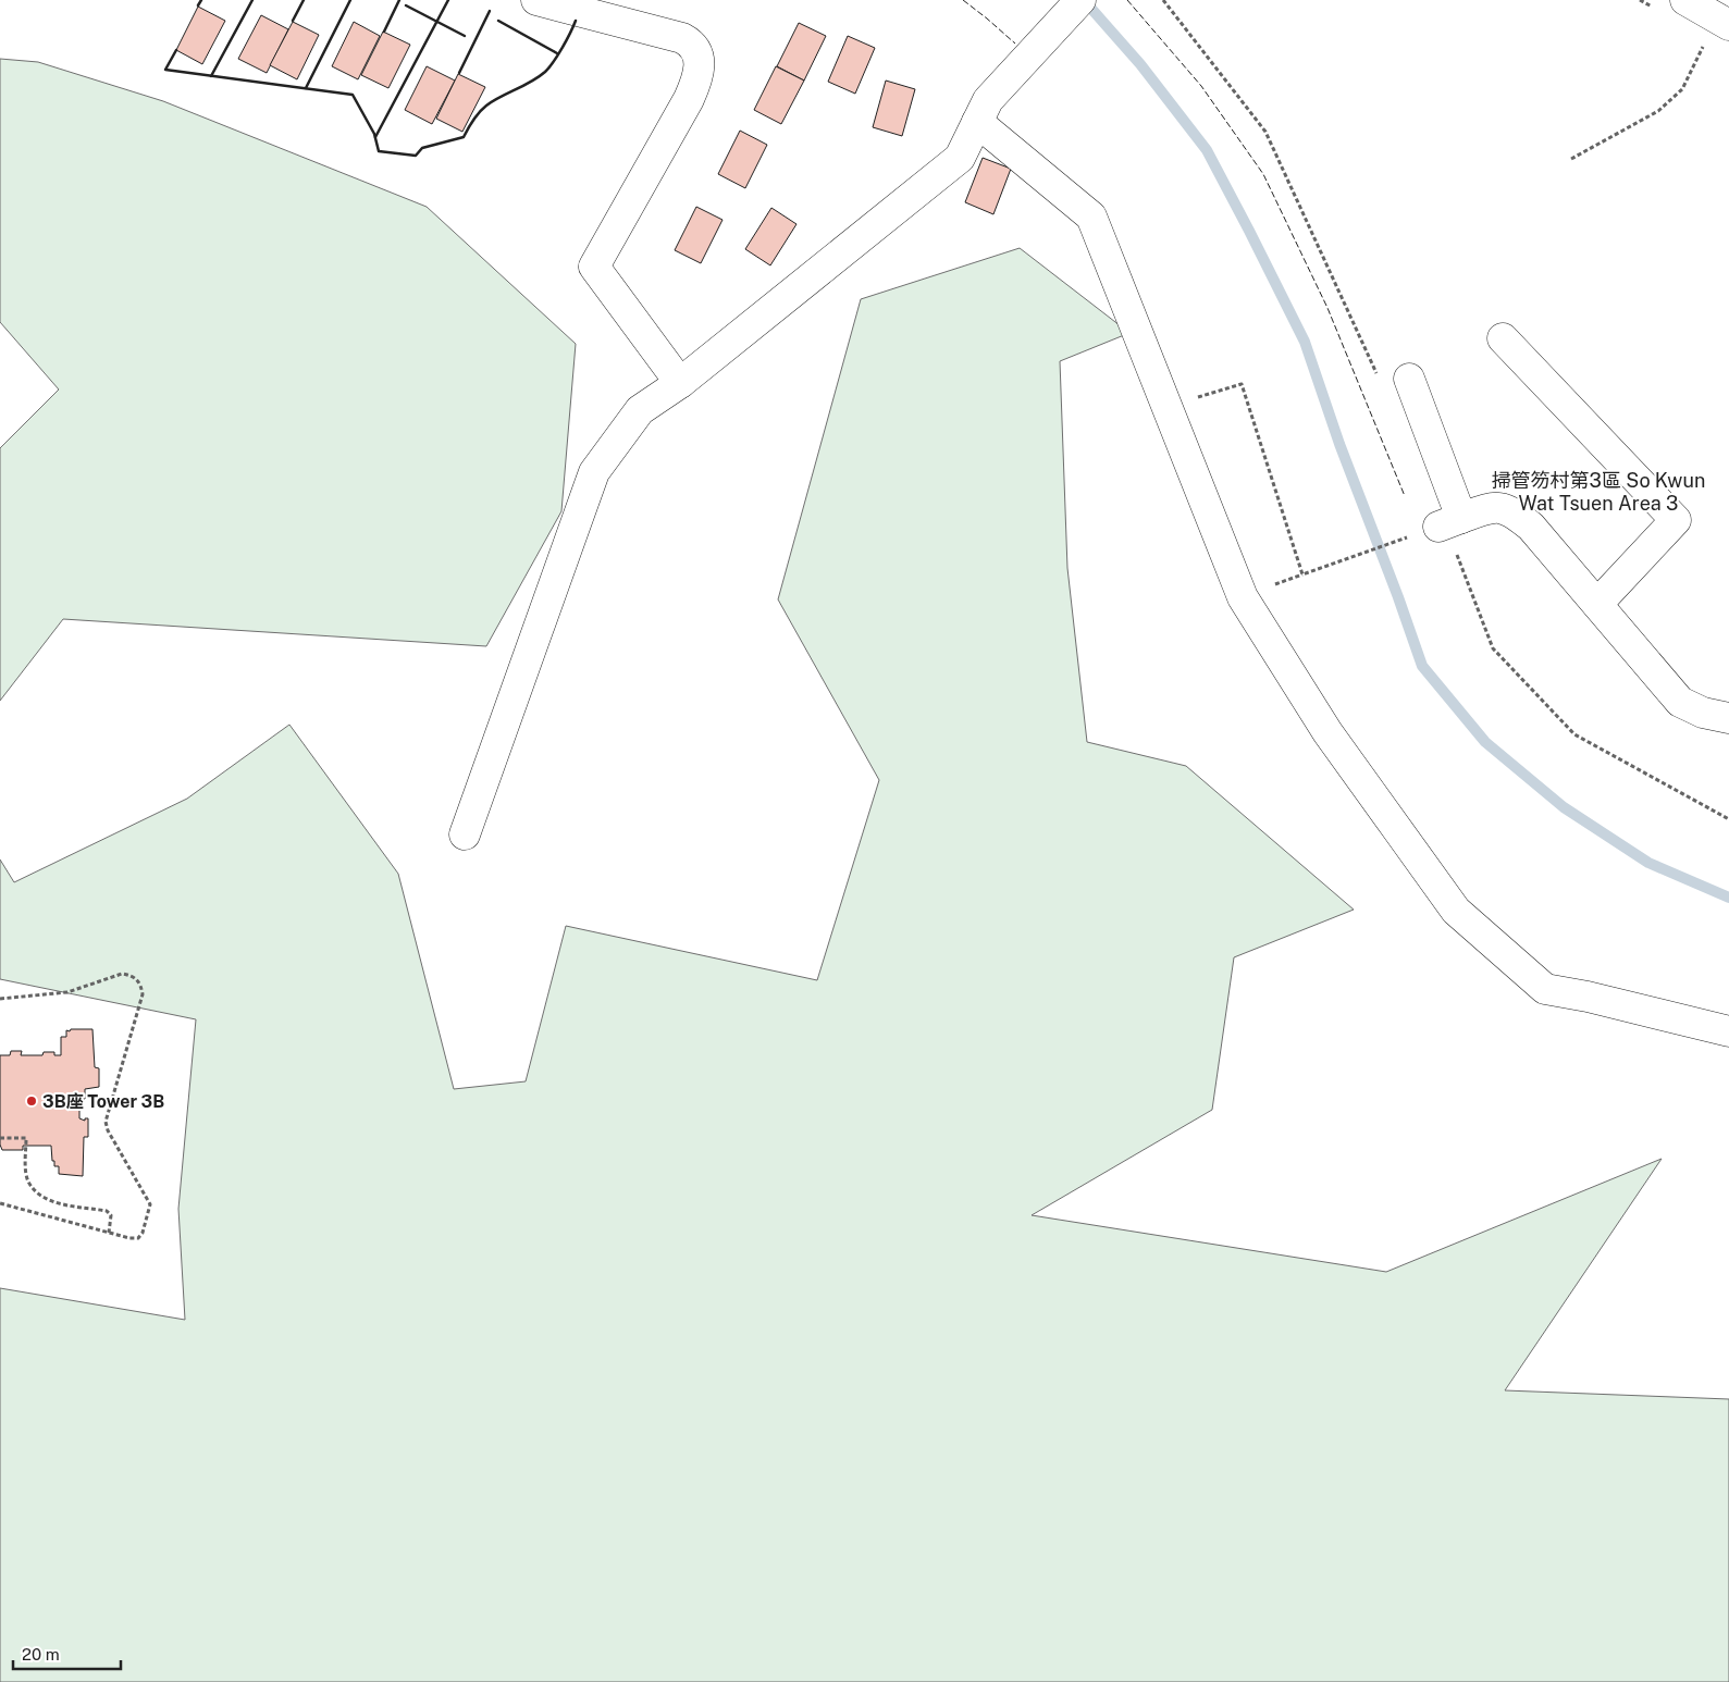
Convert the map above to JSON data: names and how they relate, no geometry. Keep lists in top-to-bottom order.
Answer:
{
  "districts": ["掃管笏村第3區 So Kwun Wat Tsuen Area 3"],
  "places": ["3B座 Tower 3B"],
  "scale_bar": "20 m"
}
